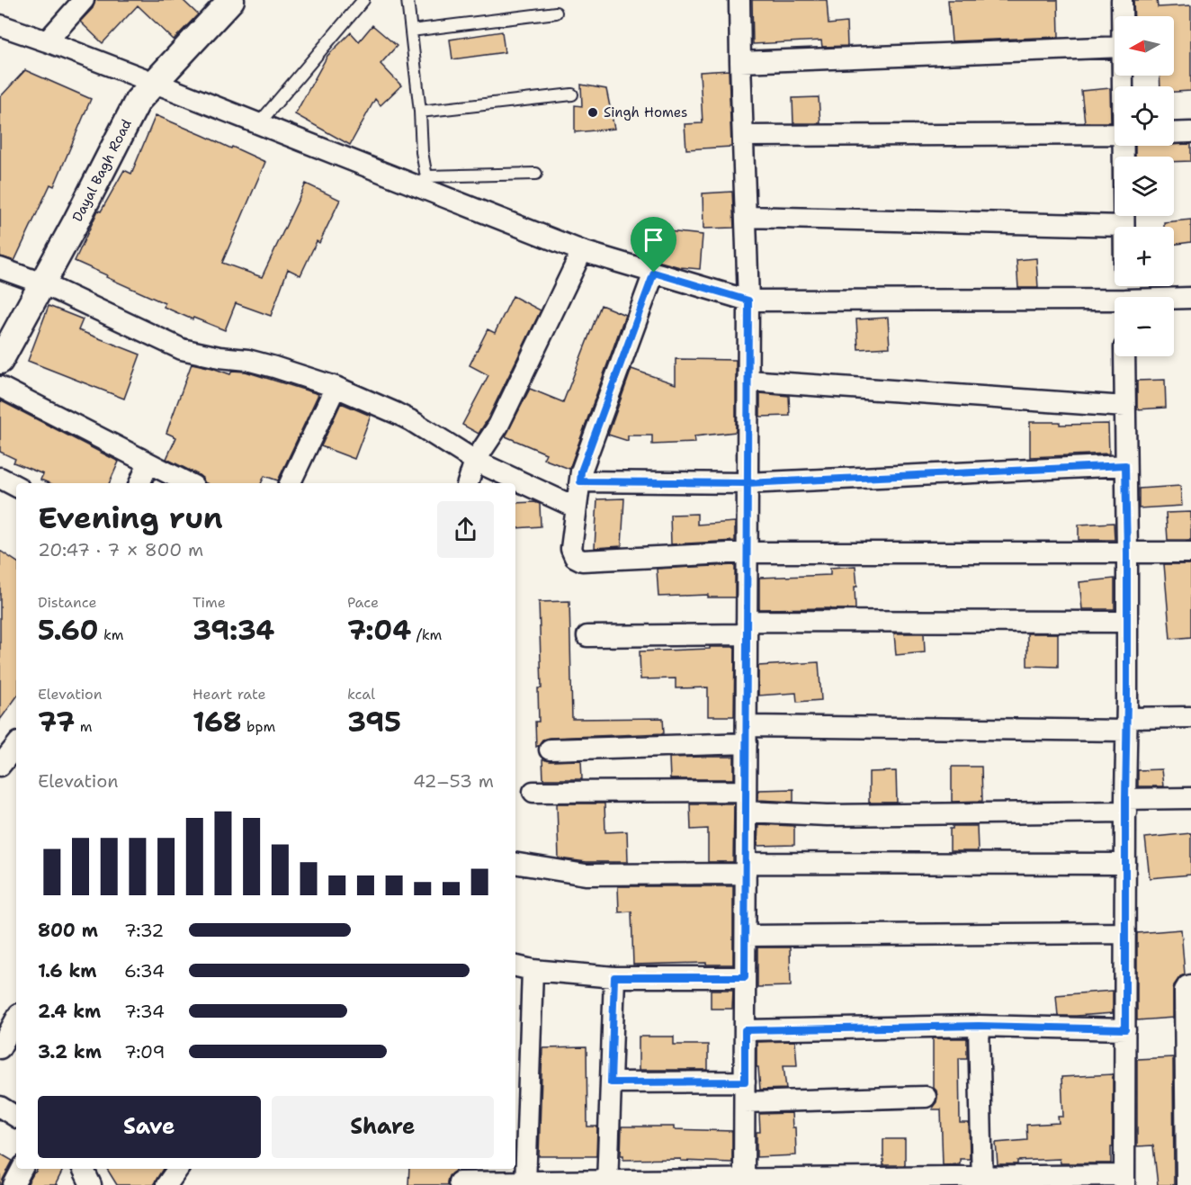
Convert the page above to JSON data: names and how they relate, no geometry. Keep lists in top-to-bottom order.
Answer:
{
  "streets": {
    "street": ["Dayal Bagh Road"]
  },
  "places": ["Singh Homes"],
  "north": "left",
  "page": {
    "map_buttons": ["+", "−"],
    "heading": ["Evening run", "20:47 · 7 × 800 m"],
    "stats": [
      ["Distance", "5.60 km"],
      ["Time", "39:34"],
      ["Pace", "7:04 /km"],
      ["Elevation", "77 m"],
      ["Heart rate", "168 bpm"],
      ["kcal", "395"]
    ],
    "chart": ["Elevation", "42–53 m"],
    "list": [
      {
        "name": "800 m",
        "note": "7:32"
      },
      {
        "name": "1.6 km",
        "note": "6:34"
      },
      {
        "name": "2.4 km",
        "note": "7:34"
      },
      {
        "name": "3.2 km",
        "note": "7:09"
      }
    ],
    "buttons": ["Save", "Share"]
  }
}
